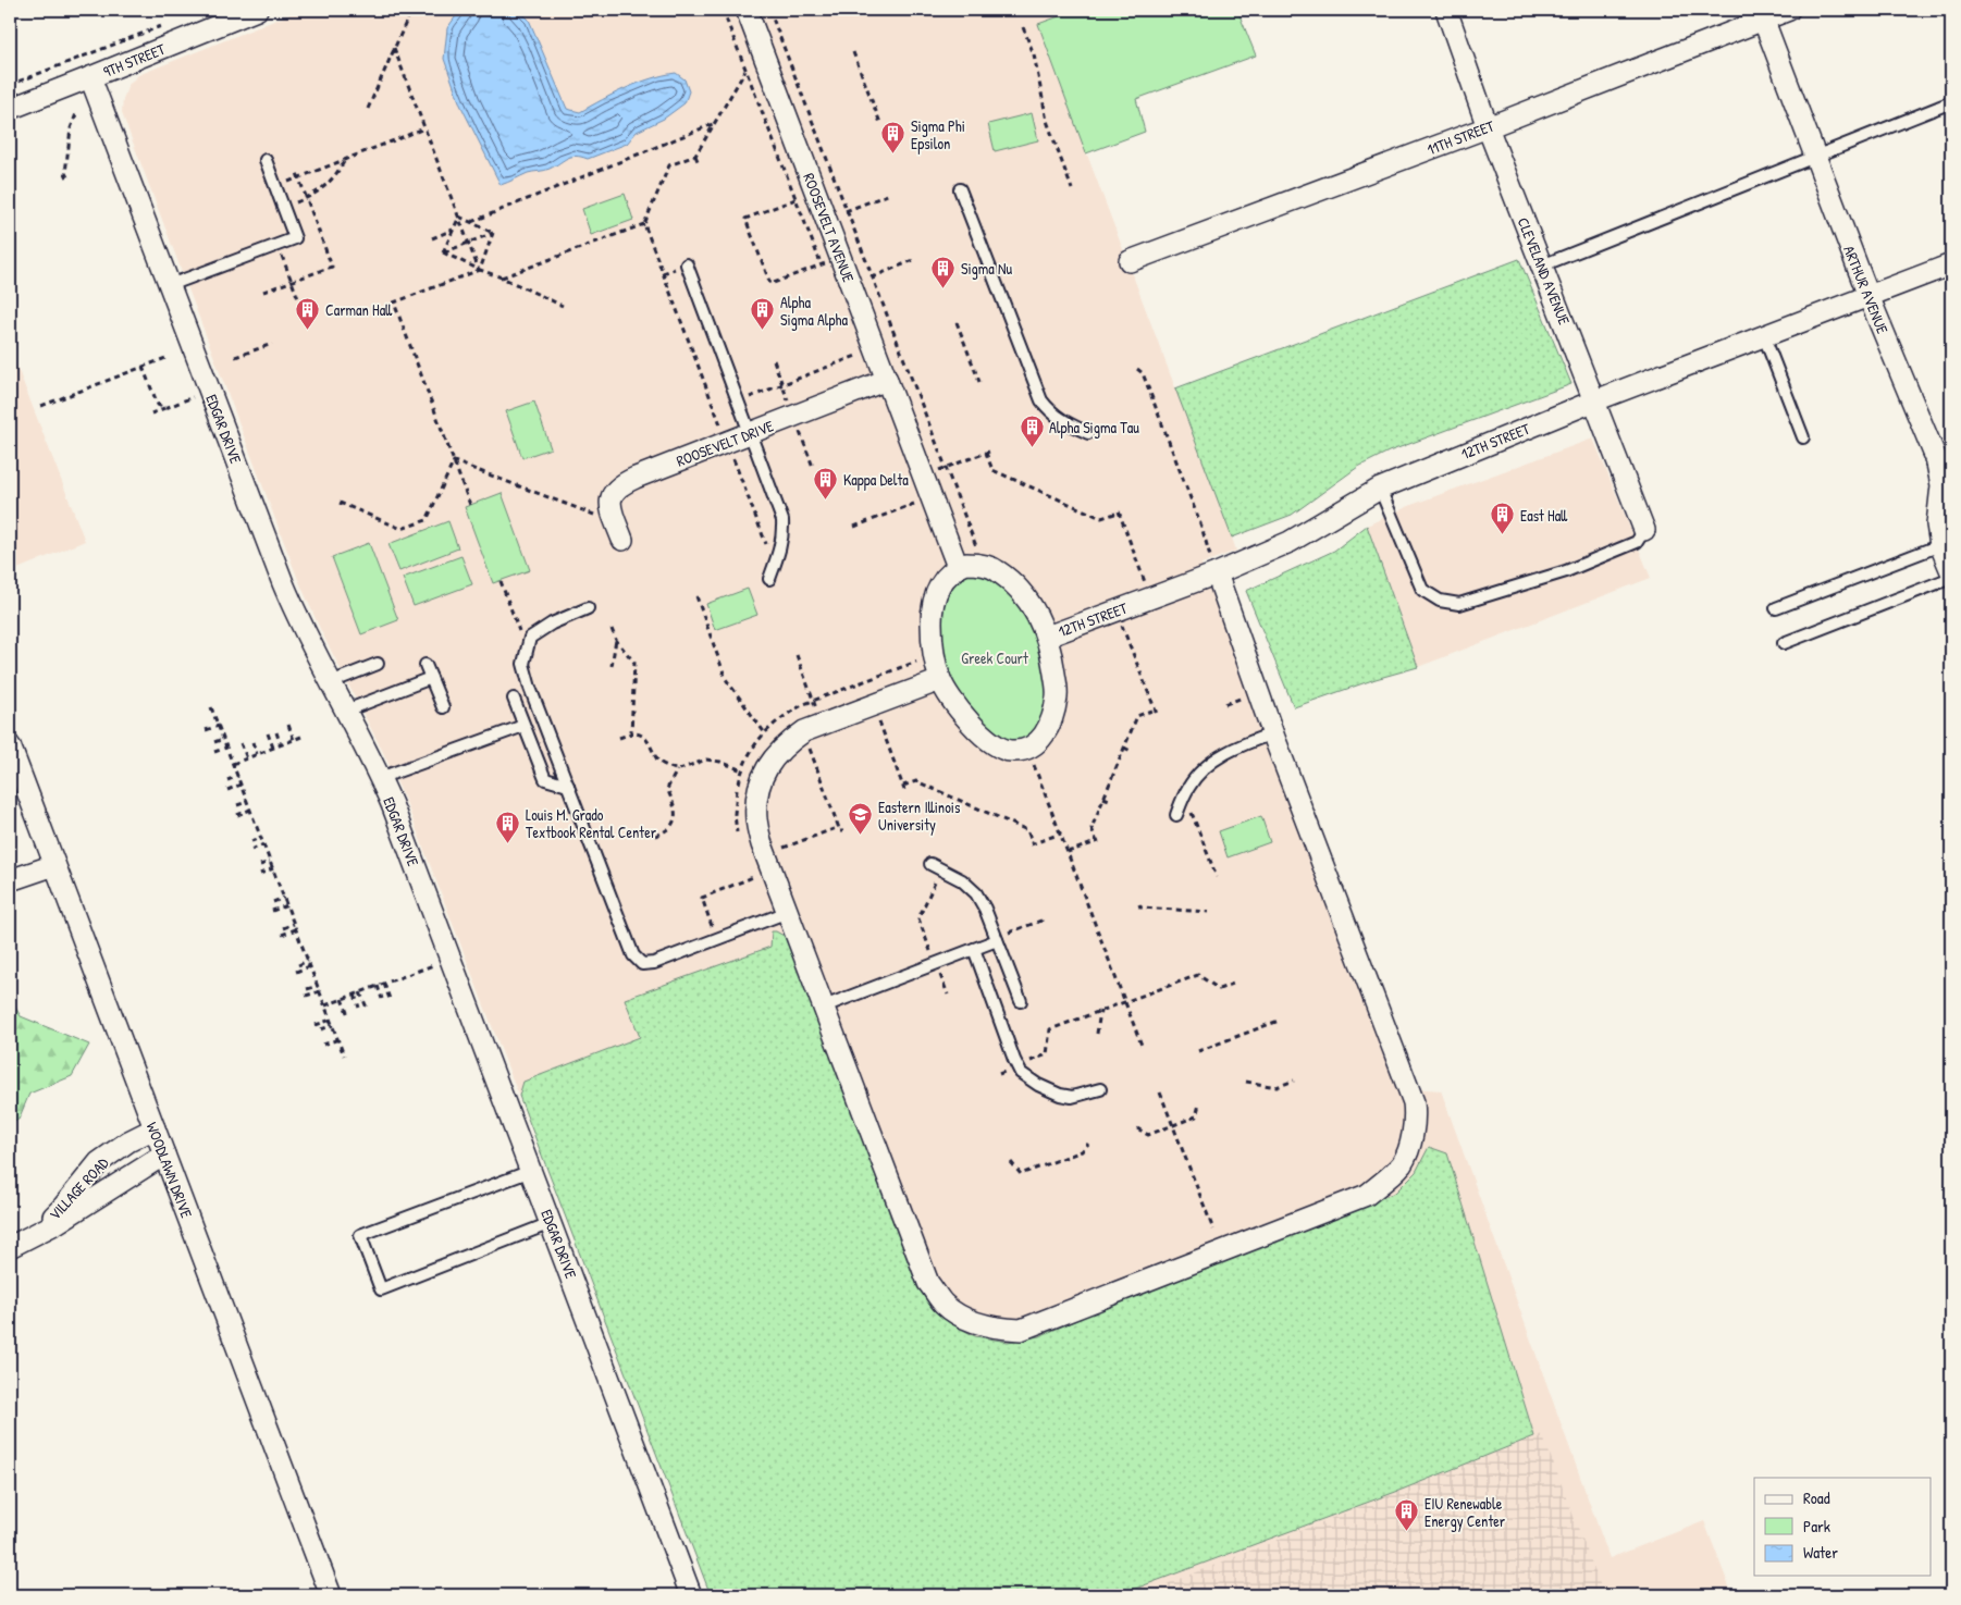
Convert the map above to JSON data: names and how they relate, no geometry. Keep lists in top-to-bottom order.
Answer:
{
  "streets": {
    "street": [
      "9TH STREET",
      "11TH STREET",
      "ROOSEVELT AVENUE",
      "CLEVELAND AVENUE",
      "ARTHUR AVENUE",
      "EDGAR DRIVE",
      "12TH STREET",
      "ROOSEVELT DRIVE",
      "WOODLAWN DRIVE",
      "VILLAGE ROAD"
    ]
  },
  "crossings": [
    ["9TH STREET", "EDGAR DRIVE"],
    ["11TH STREET", "CLEVELAND AVENUE"],
    ["11TH STREET", "ARTHUR AVENUE"],
    ["ROOSEVELT AVENUE", "12TH STREET"],
    ["ROOSEVELT AVENUE", "ROOSEVELT DRIVE"],
    ["CLEVELAND AVENUE", "12TH STREET"],
    ["ARTHUR AVENUE", "12TH STREET"],
    ["WOODLAWN DRIVE", "VILLAGE ROAD"]
  ],
  "parks": ["Greek Court"],
  "places": {
    "building": [
      "Sigma Phi Epsilon",
      "Sigma Nu",
      "Carman Hall",
      "Alpha Sigma Alpha",
      "Alpha Sigma Tau",
      "Kappa Delta",
      "East Hall",
      "Louis M. Grado Textbook Rental Center",
      "EIU Renewable Energy Center"
    ],
    "school or university": ["Eastern Illinois University"]
  },
  "legend": ["Road", "Park", "Water"]
}
